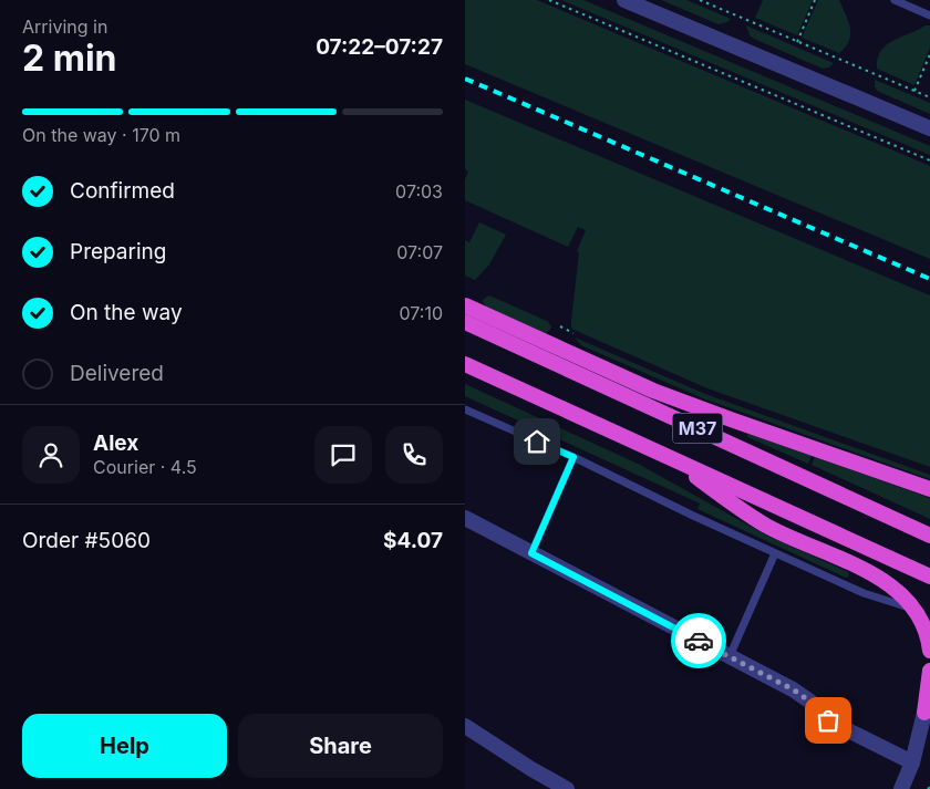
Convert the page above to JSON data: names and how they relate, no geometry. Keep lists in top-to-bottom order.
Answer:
{
  "streets": {
    "highway": ["M37"]
  },
  "page": {
    "heading": ["2 min", "Arriving in", "07:22–07:27"],
    "panel": [
      "Alex",
      "Courier · 4.5",
      "Order #5060",
      "$4.07"
    ],
    "bar": "On the way · 170 m",
    "list": [
      ["Confirmed", "07:03"],
      ["Preparing", "07:07"],
      ["On the way", "07:10"],
      "Delivered"
    ],
    "buttons": ["Help", "Share"]
  }
}
